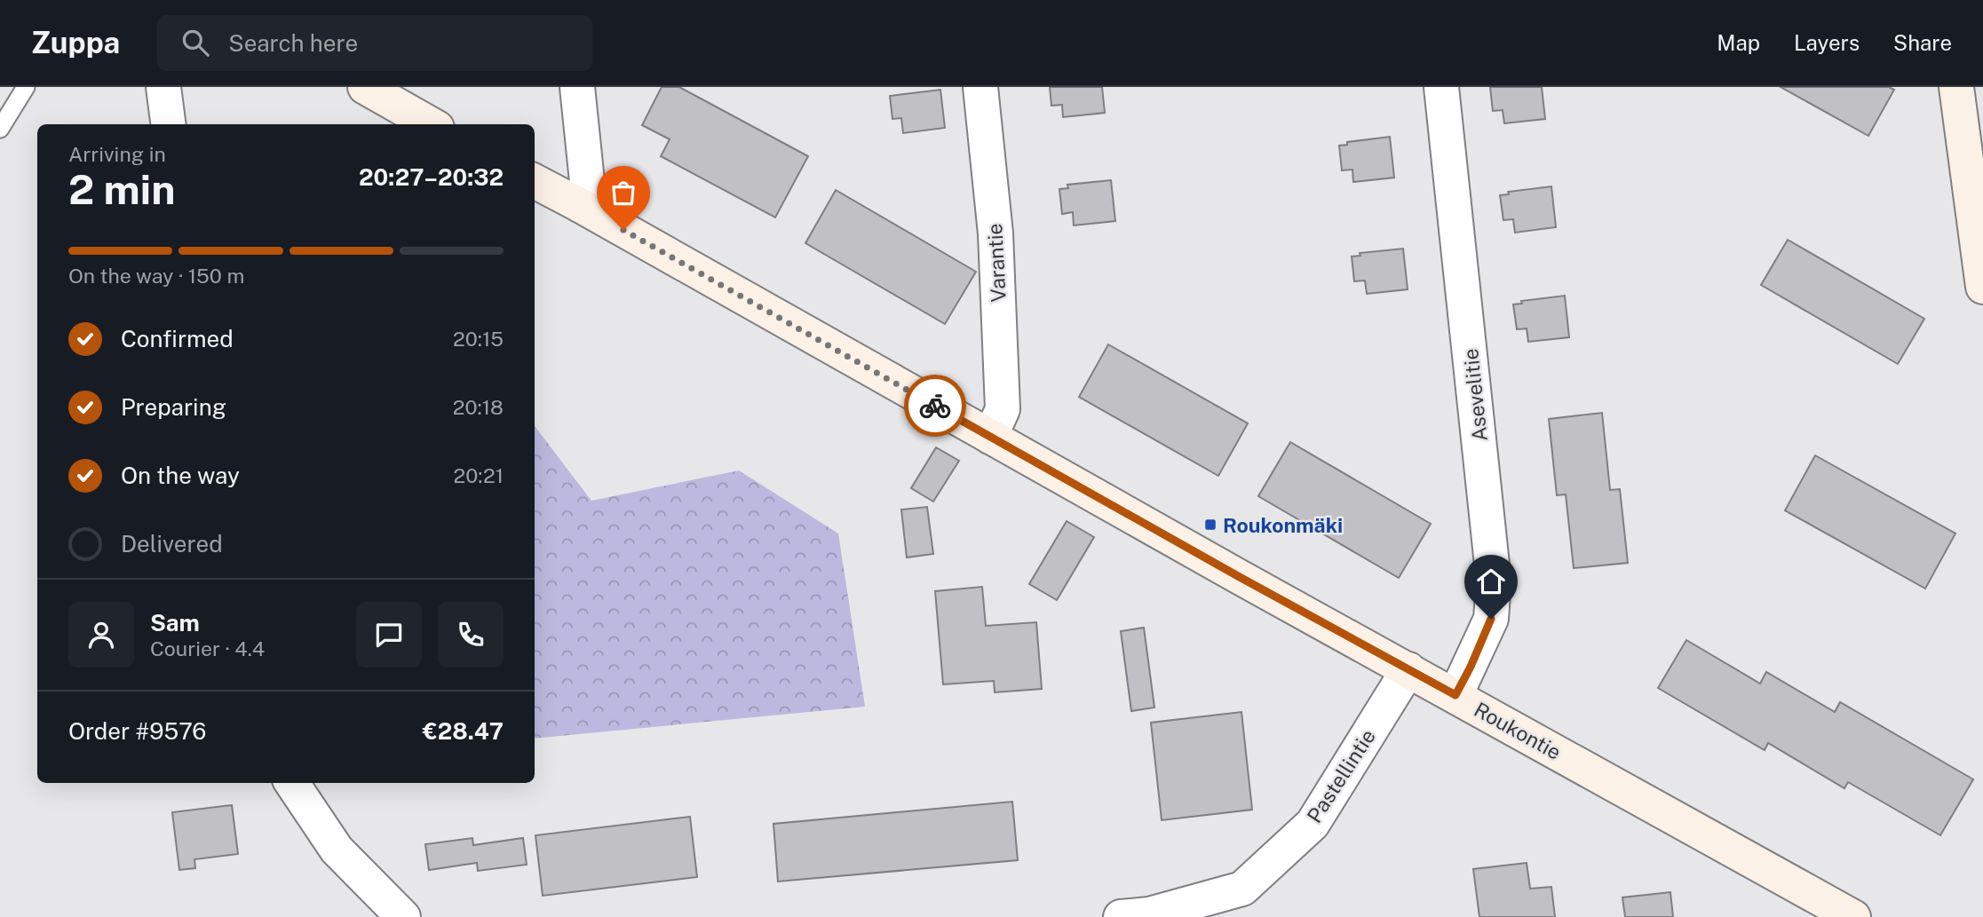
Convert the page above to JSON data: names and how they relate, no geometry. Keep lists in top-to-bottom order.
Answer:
{
  "streets": {
    "street": [
      "Varantie",
      "Asevelitie",
      "Roukontie",
      "Pastellintie"
    ]
  },
  "crossings": [
    ["Varantie", "Roukontie"],
    ["Asevelitie", "Roukontie"],
    ["Roukontie", "Pastellintie"]
  ],
  "places": {
    "transit": ["Roukonmäki"]
  },
  "page": {
    "header": "Zuppa",
    "search": "Search here",
    "nav": ["Map", "Layers", "Share"],
    "heading": ["2 min", "Arriving in", "20:27–20:32"],
    "panel": [
      "Sam",
      "Courier · 4.4",
      "Order #9576",
      "€28.47"
    ],
    "bar": "On the way · 150 m",
    "list": [
      ["Confirmed", "20:15"],
      ["Preparing", "20:18"],
      ["On the way", "20:21"],
      "Delivered"
    ]
  }
}
